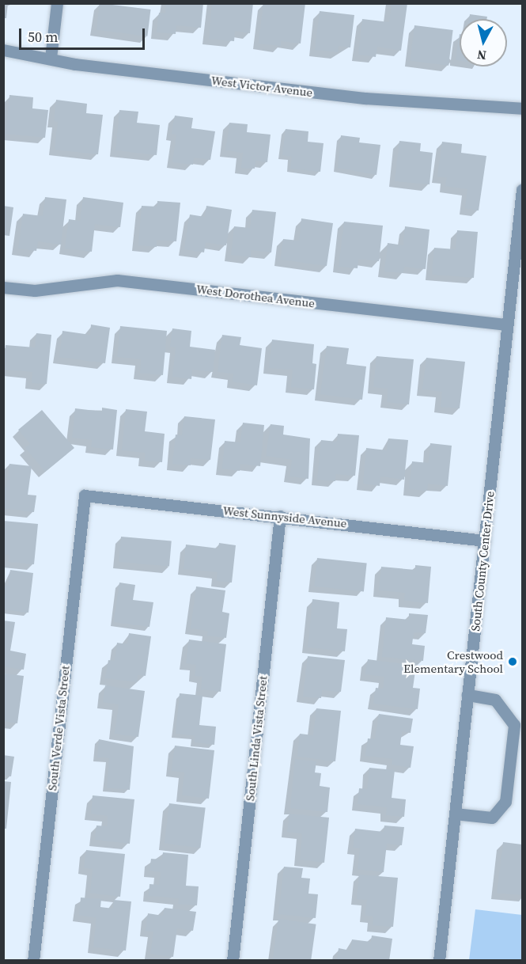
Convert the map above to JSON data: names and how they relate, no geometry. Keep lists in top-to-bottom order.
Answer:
{
  "streets": {
    "street": [
      "West Victor Avenue",
      "West Dorothea Avenue",
      "West Sunnyside Avenue",
      "South County Center Drive",
      "South Verde Vista Street",
      "South Linda Vista Street"
    ]
  },
  "crossings": [
    ["West Dorothea Avenue", "South County Center Drive"],
    ["West Sunnyside Avenue", "South County Center Drive"],
    ["West Sunnyside Avenue", "South Verde Vista Street"],
    ["West Sunnyside Avenue", "South Linda Vista Street"]
  ],
  "places": ["Crestwood Elementary School"],
  "scale_bar": "50 m",
  "north": "bottom"
}
